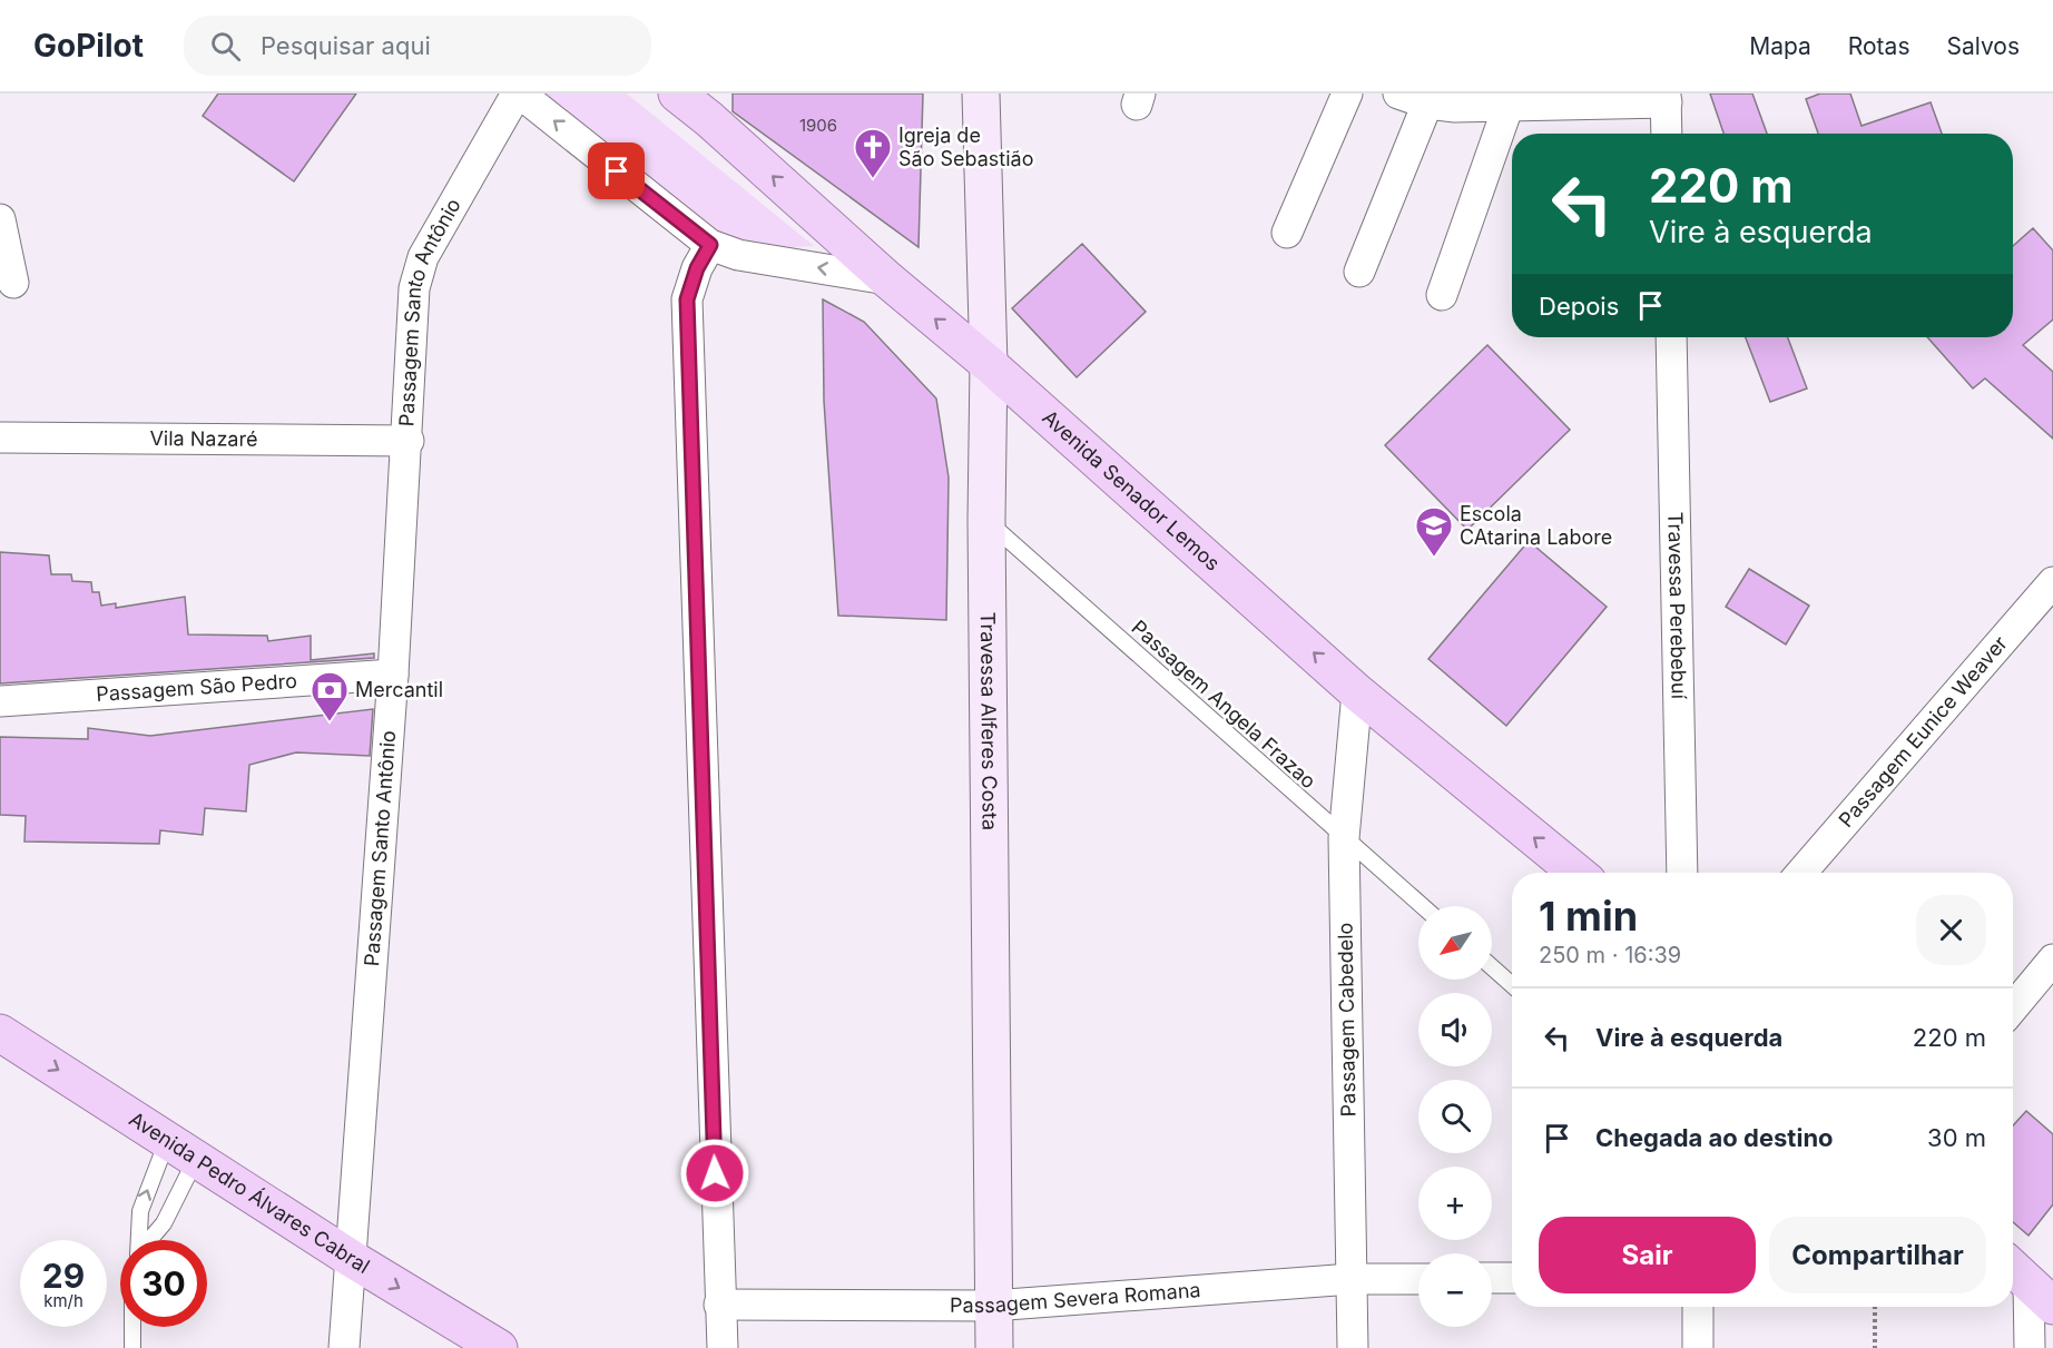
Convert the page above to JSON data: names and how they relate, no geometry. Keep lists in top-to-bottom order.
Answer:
{
  "streets": {
    "main road": ["Avenida Senador Lemos", "Avenida Pedro Álvares Cabral"],
    "street": [
      "Passagem Santo Antônio",
      "Vila Nazaré",
      "Travessa Perebebuí",
      "Passagem São Pedro",
      "Travessa Alferes Costa",
      "Passagem Eunice Weaver",
      "Passagem Cabedelo",
      "Passagem Severa Romana"
    ],
    "lane": ["Passagem Angela Frazao"]
  },
  "crossings": [
    ["Passagem Santo Antônio", "Vila Nazaré"],
    ["Passagem Santo Antônio", "Passagem São Pedro"],
    ["Passagem Santo Antônio", "Avenida Pedro Álvares Cabral"],
    ["Avenida Senador Lemos", "Travessa Alferes Costa"],
    ["Avenida Senador Lemos", "Passagem Cabedelo"],
    ["Passagem Angela Frazao", "Travessa Alferes Costa"],
    ["Passagem Angela Frazao", "Passagem Cabedelo"],
    ["Travessa Alferes Costa", "Passagem Severa Romana"],
    ["Passagem Cabedelo", "Passagem Severa Romana"]
  ],
  "one_way": ["Avenida Senador Lemos", "Avenida Pedro Álvares Cabral"],
  "places": {
    "church": ["Igreja de São Sebastião"],
    "school or university": ["Escola CAtarina Labore"],
    "bank": ["Mercantil"]
  },
  "house_numbers": ["1906"],
  "north": "bottom left",
  "page": {
    "header": "GoPilot",
    "search": "Pesquisar aqui",
    "nav": ["Mapa", "Rotas", "Salvos"],
    "turn": ["220 m", "Vire à esquerda"],
    "then": "Depois",
    "heading": ["1 min", "250 m · 16:39"],
    "map_buttons": ["+", "−"],
    "list": [
      {
        "name": "Vire à esquerda",
        "value": "220 m"
      },
      {
        "name": "Chegada ao destino",
        "value": "30 m"
      }
    ],
    "buttons": ["Sair", "Compartilhar"],
    "speed": "29 km/h",
    "limit": "30"
  }
}
